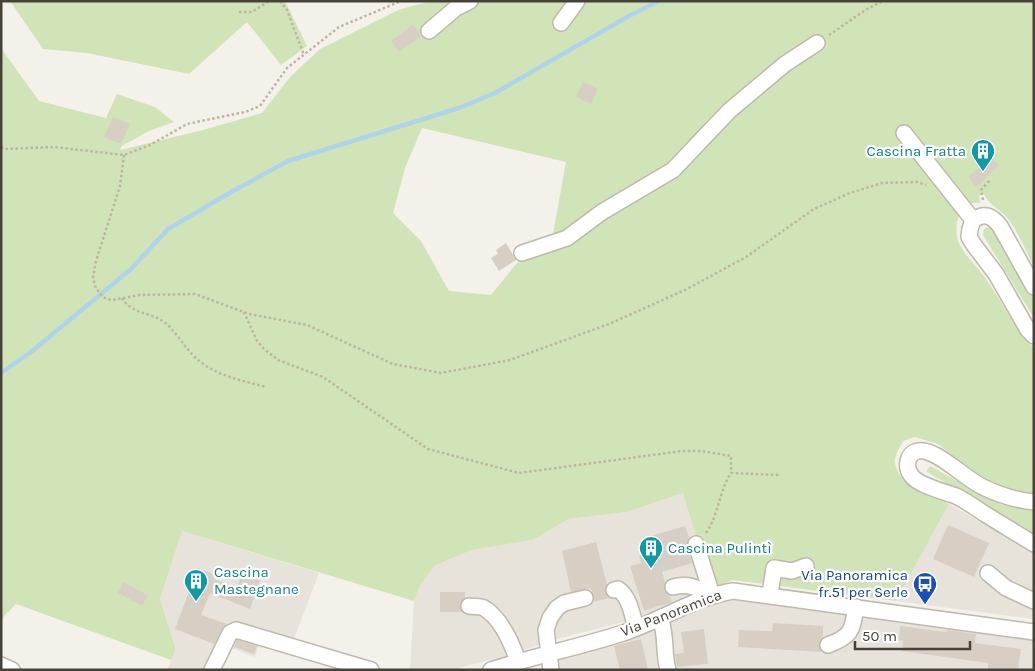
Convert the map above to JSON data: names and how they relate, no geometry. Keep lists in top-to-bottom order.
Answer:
{
  "streets": {
    "street": ["Via Panoramica"]
  },
  "places": {
    "building": ["Cascina Fratta", "Cascina Pulintì", "Cascina Mastegnane"],
    "bus stop": ["Via Panoramica fr.51 per Serle"]
  },
  "scale_bar": "50 m"
}
